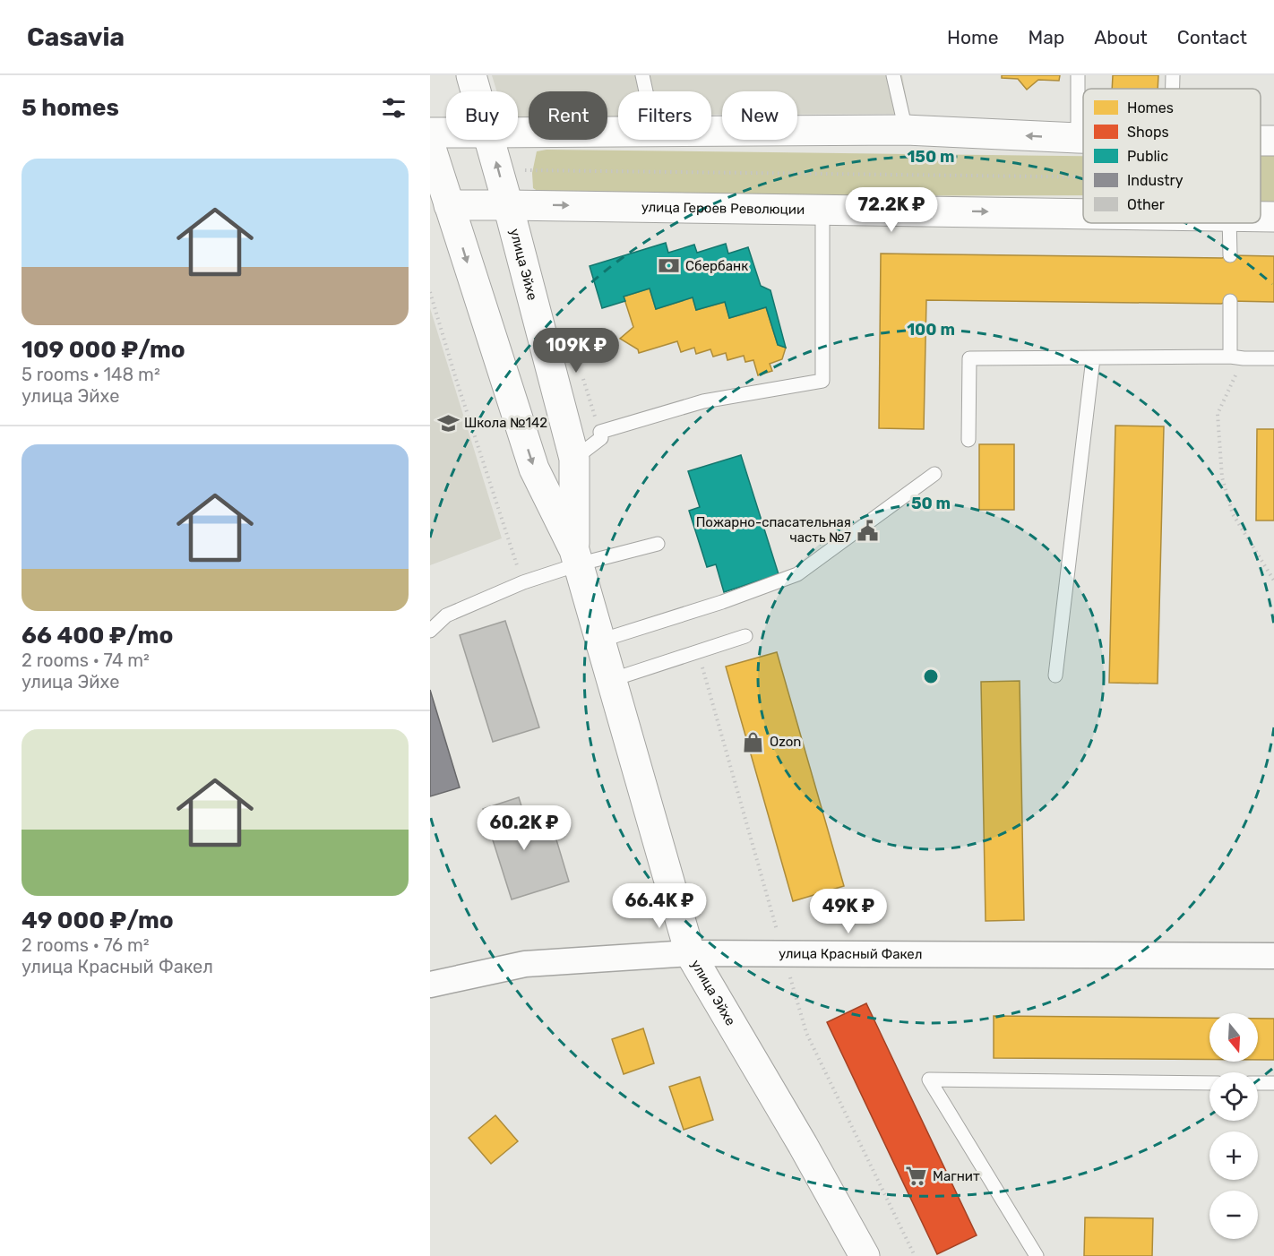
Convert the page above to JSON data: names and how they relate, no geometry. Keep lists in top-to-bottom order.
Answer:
{
  "streets": {
    "main road": ["улица Героев Революции", "улица Эйхе"],
    "street": ["улица Красный Факел"]
  },
  "crossings": [
    ["улица Героев Революции", "улица Эйхе"],
    ["улица Эйхе", "улица Красный Факел"]
  ],
  "places": {
    "bank": ["Сбербанк"],
    "school or university": ["Школа №142"],
    "public building": ["Пожарно-спасательная часть №7"],
    "shop": ["Ozon"],
    "supermarket": ["Магнит"]
  },
  "legend": [
    "Homes",
    "Shops",
    "Public",
    "Industry",
    "Other"
  ],
  "north": "bottom",
  "page": {
    "header": "Casavia",
    "nav": [
      "Home",
      "Map",
      "About",
      "Contact"
    ],
    "heading": "5 homes",
    "chip": [
      "Buy",
      "Rent",
      "Filters",
      "New"
    ],
    "list": [
      {
        "name": "109 000 ₽/mo",
        "note": "5 rooms · 148 m² · улица Эйхе"
      },
      {
        "name": "66 400 ₽/mo",
        "note": "2 rooms · 74 m² · улица Эйхе"
      },
      {
        "name": "49 000 ₽/mo",
        "note": "2 rooms · 76 m² · улица Красный Факел"
      }
    ],
    "price": [
      "72.2K ₽",
      "109K ₽",
      "60.2K ₽",
      "66.4K ₽",
      "49K ₽"
    ],
    "map_buttons": ["+", "−"]
  },
  "rings": ["150 m", "100 m", "50 m"]
}
